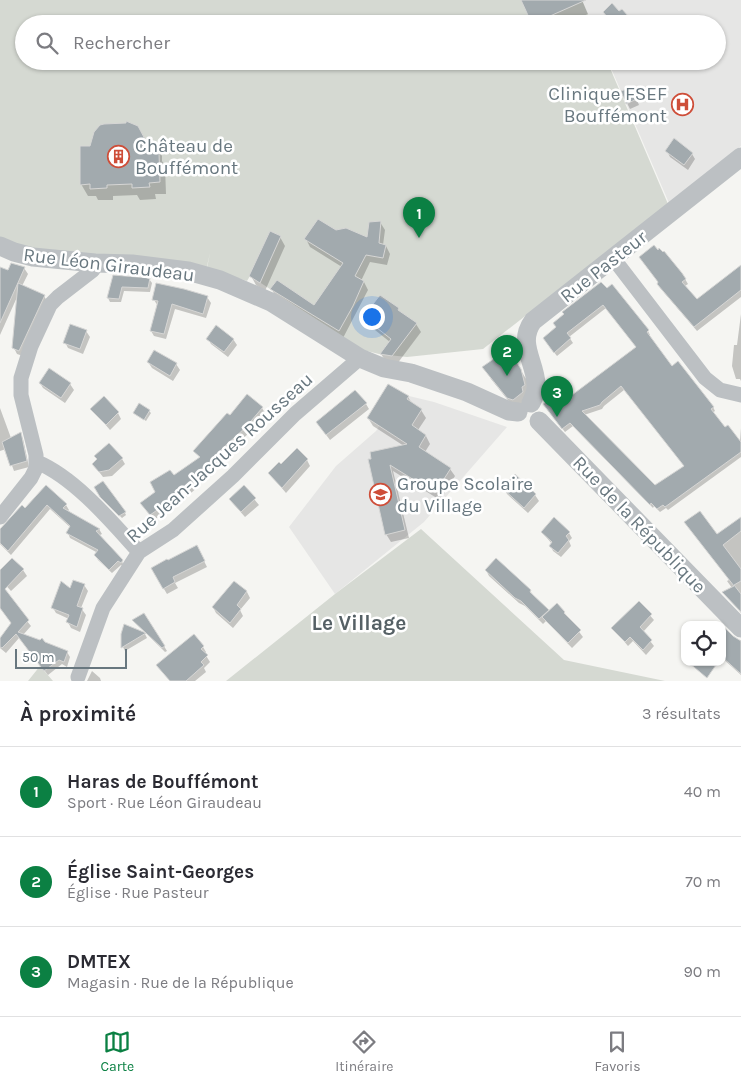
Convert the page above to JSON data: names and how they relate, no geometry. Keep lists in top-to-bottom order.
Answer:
{
  "streets": {
    "street": [
      "Rue Léon Giraudeau",
      "Rue Pasteur",
      "Rue Jean-Jacques Rousseau",
      "Rue de la République"
    ]
  },
  "crossings": [
    ["Rue Léon Giraudeau", "Rue Pasteur"],
    ["Rue Léon Giraudeau", "Rue Jean-Jacques Rousseau"],
    ["Rue Léon Giraudeau", "Rue de la République"],
    ["Rue Pasteur", "Rue de la République"]
  ],
  "districts": ["Le Village"],
  "places": {
    "hospital": ["Clinique FSEF Bouffémont"],
    "building": ["Château de Bouffémont"],
    "school or university": ["Groupe Scolaire du Village"]
  },
  "scale_bar": "50 m",
  "page": {
    "search": "Rechercher",
    "pins": ["1", "2", "3"],
    "scale": "50 m",
    "heading": ["À proximité", "3 résultats"],
    "list": [
      {
        "mark": "1",
        "name": "Haras de Bouffémont",
        "note": "Sport · Rue Léon Giraudeau",
        "value": "40 m"
      },
      {
        "mark": "2",
        "name": "Église Saint-Georges",
        "note": "Église · Rue Pasteur",
        "value": "70 m"
      },
      {
        "mark": "3",
        "name": "DMTEX",
        "note": "Magasin · Rue de la République",
        "value": "90 m"
      }
    ],
    "nav": ["Carte", "Itinéraire", "Favoris"]
  }
}
